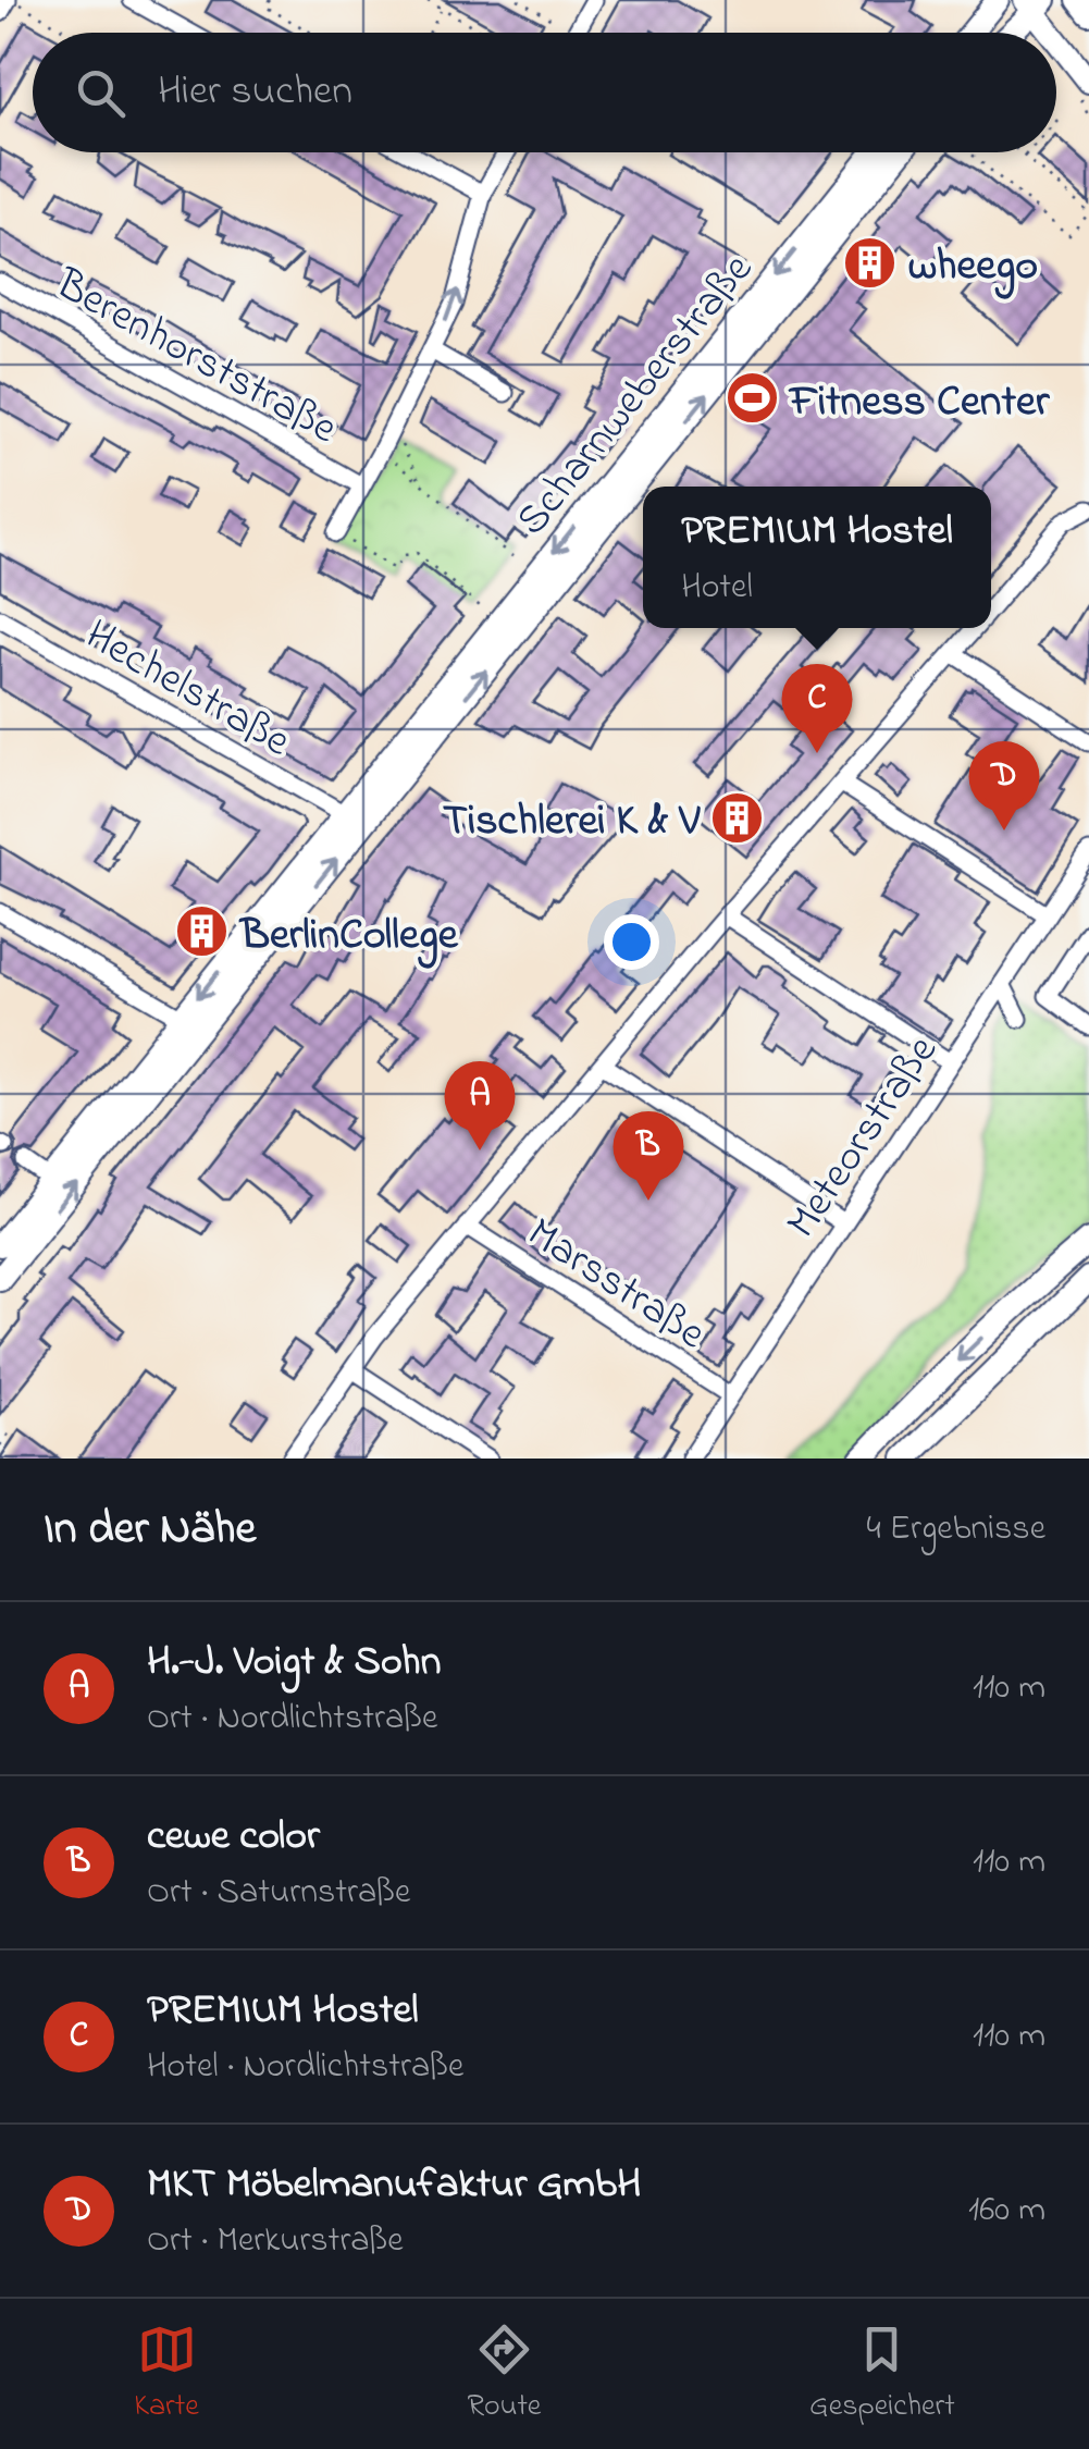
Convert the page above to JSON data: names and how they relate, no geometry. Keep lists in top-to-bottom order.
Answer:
{
  "streets": {
    "main road": ["Scharnweberstraße"],
    "street": [
      "Berenhorststraße",
      "Hechelstraße",
      "Meteorstraße",
      "Marsstraße"
    ]
  },
  "crossings": [
    ["Scharnweberstraße", "Hechelstraße"],
    ["Meteorstraße", "Marsstraße"]
  ],
  "places": {
    "building": ["wheego", "Tischlerei K & V", "BerlinCollege"],
    "sports": ["Fitness Center"]
  },
  "page": {
    "search": "Hier suchen",
    "popup": ["PREMIUM Hostel", "Hotel"],
    "pins": [
      "C",
      "D",
      "A",
      "B"
    ],
    "heading": ["In der Nähe", "4 Ergebnisse"],
    "list": [
      {
        "mark": "A",
        "name": "H.-J. Voigt & Sohn",
        "note": "Ort · Nordlichtstraße",
        "value": "110 m"
      },
      {
        "mark": "B",
        "name": "cewe color",
        "note": "Ort · Saturnstraße",
        "value": "110 m"
      },
      {
        "mark": "C",
        "name": "PREMIUM Hostel",
        "note": "Hotel · Nordlichtstraße",
        "value": "110 m"
      },
      {
        "mark": "D",
        "name": "MKT Möbelmanufaktur GmbH",
        "note": "Ort · Merkurstraße",
        "value": "160 m"
      }
    ],
    "nav": ["Karte", "Route", "Gespeichert"]
  }
}
